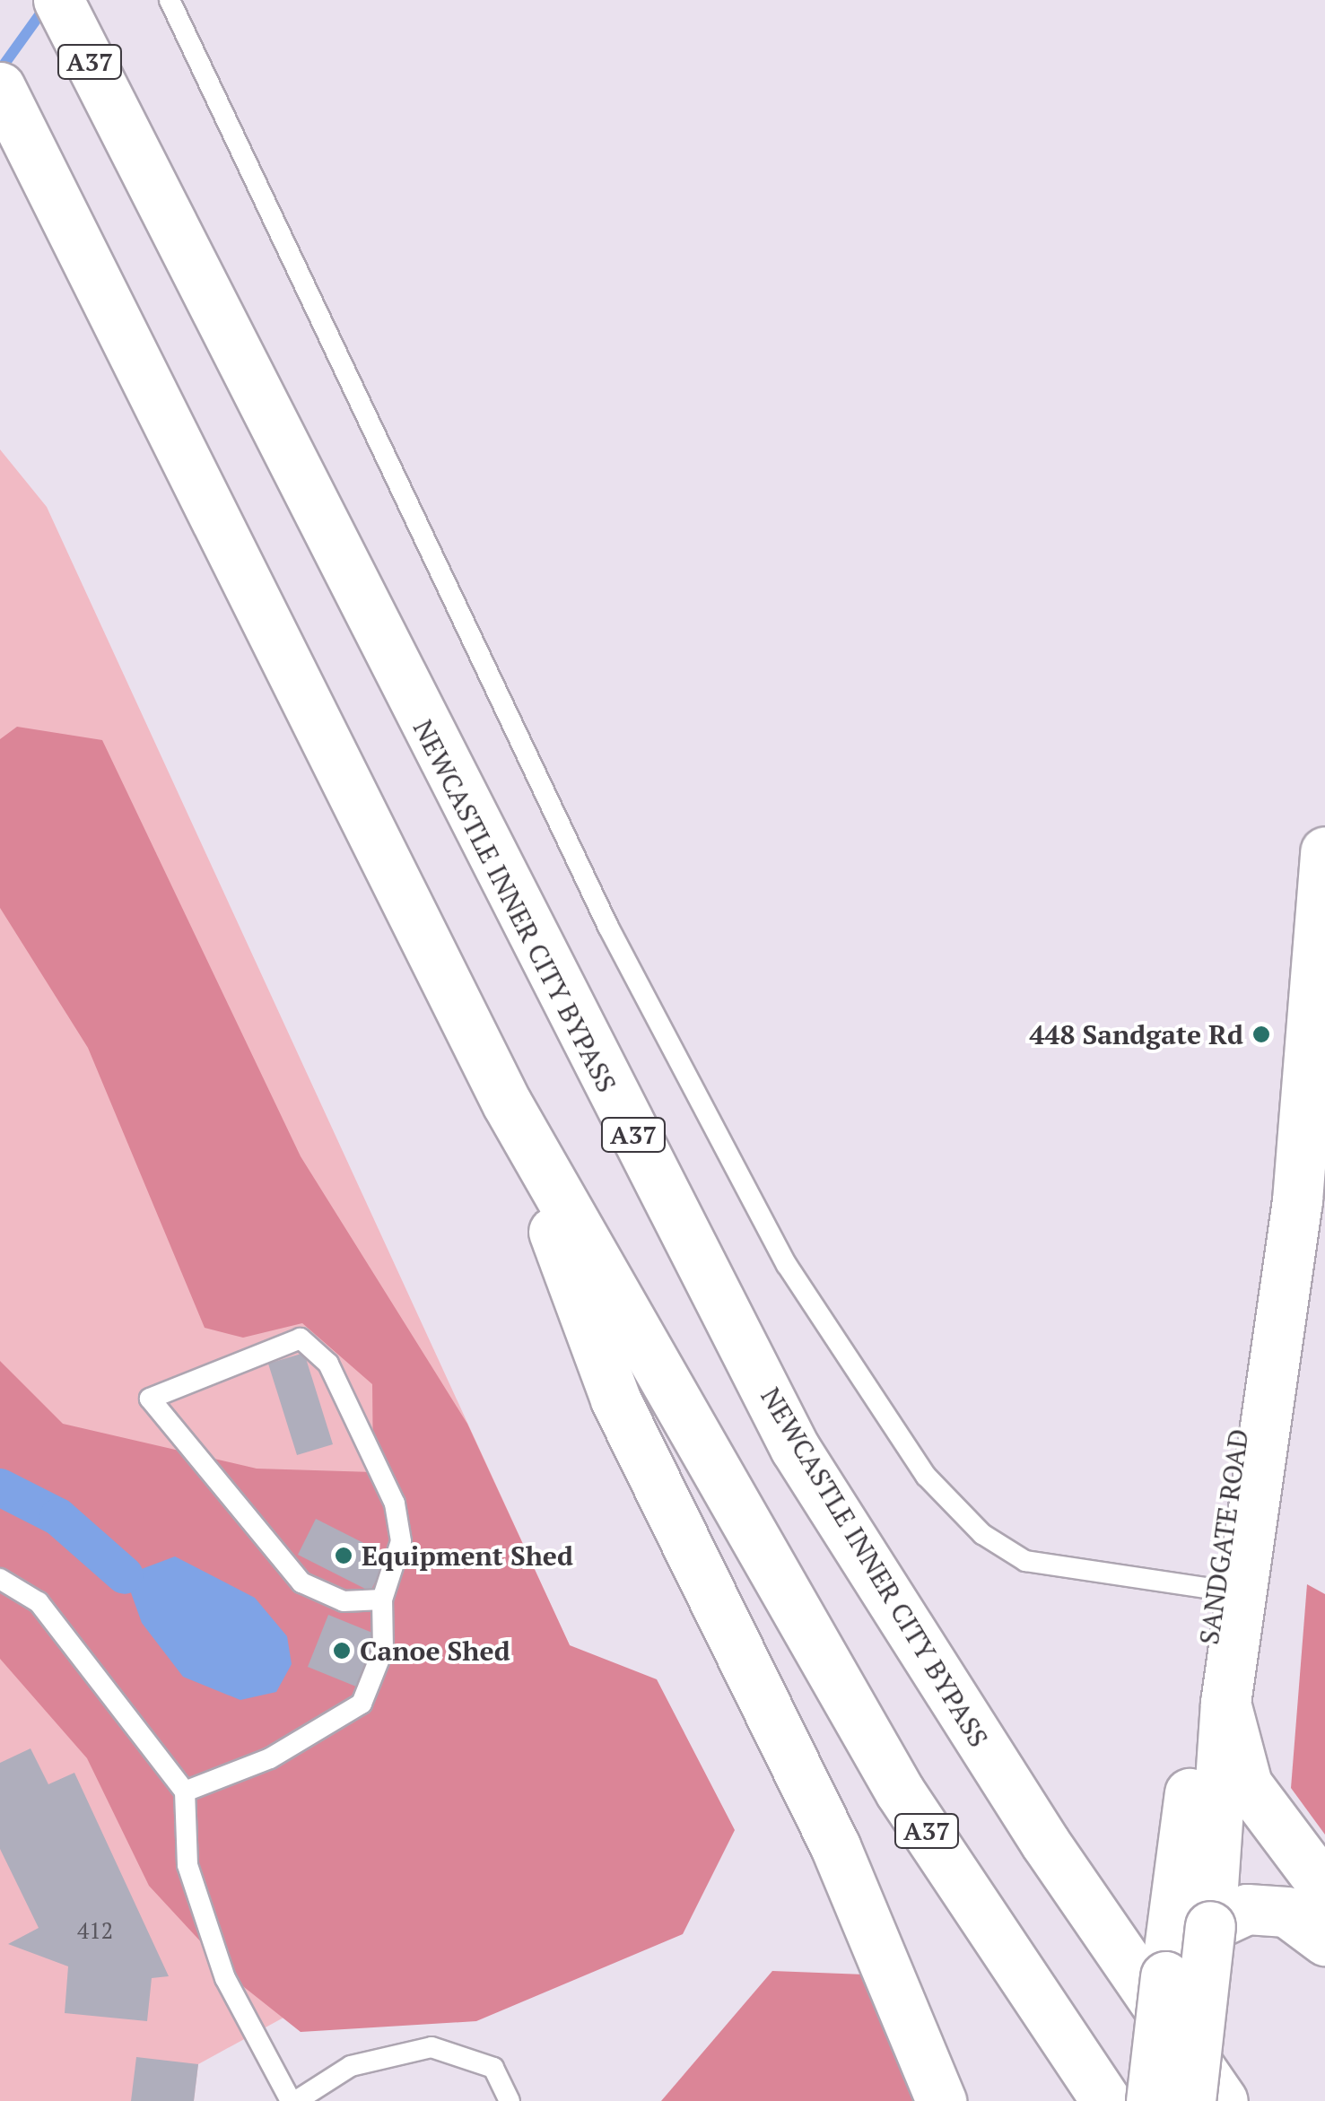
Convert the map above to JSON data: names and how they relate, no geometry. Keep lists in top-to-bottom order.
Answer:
{
  "streets": {
    "main road": ["A37", "NEWCASTLE INNER CITY BYPASS", "SANDGATE ROAD"]
  },
  "places": ["448 Sandgate Rd", "Equipment Shed", "Canoe Shed"],
  "house_numbers": ["412"]
}
